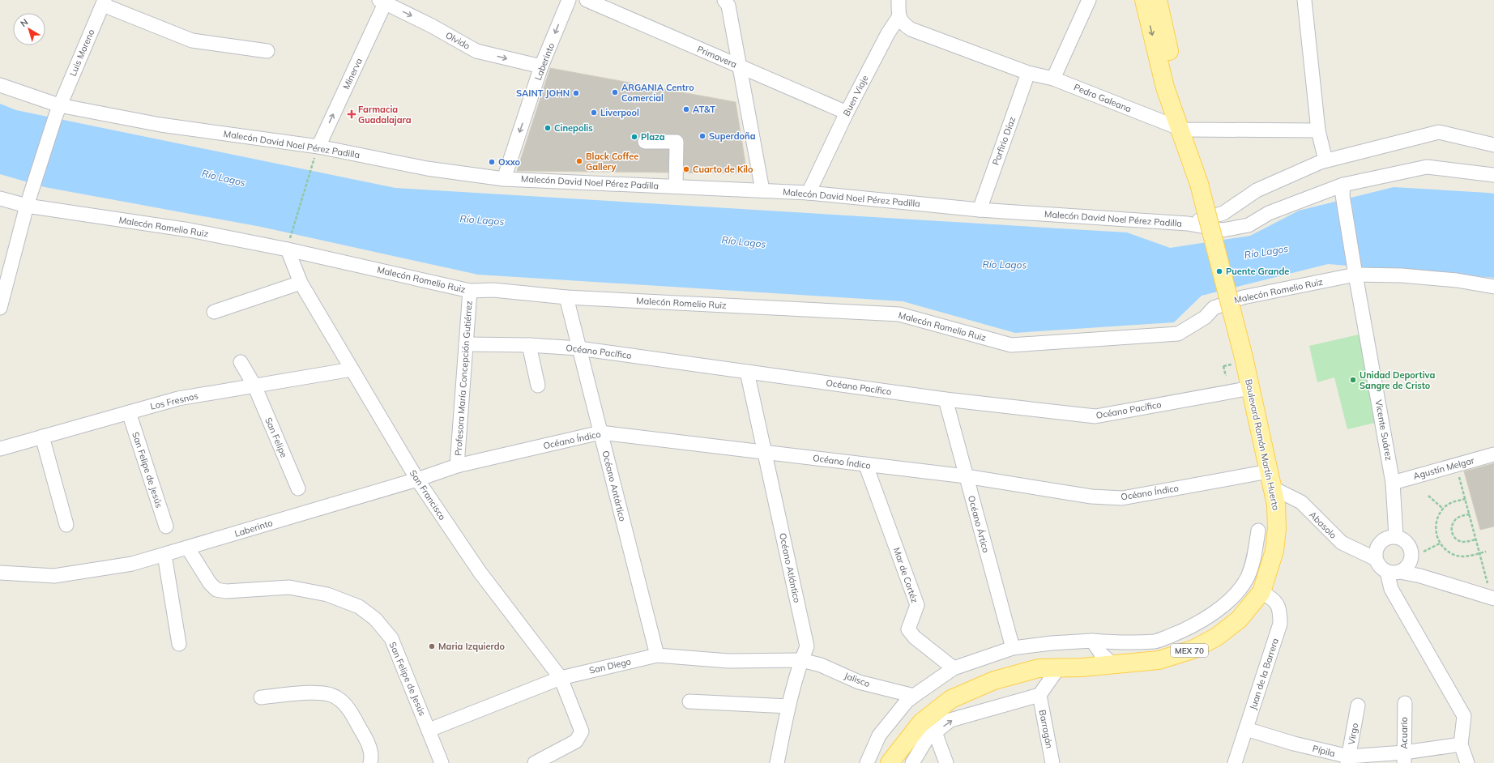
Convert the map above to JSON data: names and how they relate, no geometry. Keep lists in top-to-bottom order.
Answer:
{
  "streets": {
    "main road": ["Boulevard Ramón Martín Huerta", "MEX 70"],
    "street": [
      "Olvido",
      "Luis Moreno",
      "Primavera",
      "Laberinto",
      "Minerva",
      "Buen Viaje",
      "Pedro Galeana",
      "Porfirio Díaz",
      "Malecón David Noel Pérez Padilla",
      "Malecón Romelio Ruiz",
      "Océano Pacífico",
      "Profesora María Concepción Gutiérrez",
      "Los Fresnos",
      "Vicente Suárez",
      "San Felipe",
      "Océano Índico",
      "Agustín Melgar",
      "San Felipe de Jesús",
      "Océano Antártico",
      "San Francisco",
      "Océano Ártico",
      "Abasolo",
      "Océano Atlántico",
      "Mar de Cortéz",
      "San Diego",
      "Juan de la Barrera",
      "Jalisco",
      "Barragán",
      "Acuario",
      "Virgo",
      "Pípila"
    ]
  },
  "crossings": [
    ["Olvido", "Laberinto"],
    ["Olvido", "Minerva"],
    ["Luis Moreno", "Malecón David Noel Pérez Padilla"],
    ["Luis Moreno", "Malecón Romelio Ruiz"],
    ["Primavera", "Buen Viaje"],
    ["Laberinto", "Malecón David Noel Pérez Padilla"],
    ["Laberinto", "Océano Índico"],
    ["Laberinto", "San Felipe de Jesús"],
    ["Laberinto", "San Francisco"],
    ["Minerva", "Malecón David Noel Pérez Padilla"],
    ["Buen Viaje", "Pedro Galeana"],
    ["Buen Viaje", "Malecón David Noel Pérez Padilla"],
    ["Pedro Galeana", "Porfirio Díaz"],
    ["Pedro Galeana", "Boulevard Ramón Martín Huerta"],
    ["Porfirio Díaz", "Malecón David Noel Pérez Padilla"],
    ["Malecón Romelio Ruiz", "Profesora María Concepción Gutiérrez"],
    ["Malecón Romelio Ruiz", "Vicente Suárez"],
    ["Malecón Romelio Ruiz", "Océano Antártico"],
    ["Malecón Romelio Ruiz", "San Francisco"],
    ["Océano Pacífico", "Profesora María Concepción Gutiérrez"],
    ["Océano Pacífico", "Boulevard Ramón Martín Huerta"],
    ["Océano Pacífico", "Océano Antártico"],
    ["Océano Pacífico", "Océano Ártico"],
    ["Océano Pacífico", "Océano Atlántico"],
    ["Profesora María Concepción Gutiérrez", "Océano Índico"],
    ["Los Fresnos", "San Felipe"],
    ["Los Fresnos", "San Felipe de Jesús"],
    ["Los Fresnos", "San Francisco"],
    ["Vicente Suárez", "Agustín Melgar"],
    ["Vicente Suárez", "Abasolo"],
    ["Océano Índico", "Boulevard Ramón Martín Huerta"],
    ["Océano Índico", "Océano Antártico"],
    ["Océano Índico", "San Francisco"],
    ["Océano Índico", "Océano Ártico"],
    ["Océano Índico", "Abasolo"],
    ["Océano Índico", "Océano Atlántico"],
    ["Océano Índico", "Mar de Cortéz"],
    ["Boulevard Ramón Martín Huerta", "Abasolo"],
    ["Boulevard Ramón Martín Huerta", "Juan de la Barrera"],
    ["San Felipe de Jesús", "San Diego"],
    ["Océano Antártico", "San Diego"],
    ["San Francisco", "San Diego"],
    ["Océano Atlántico", "San Diego"],
    ["Océano Atlántico", "Jalisco"],
    ["San Diego", "Jalisco"],
    ["Juan de la Barrera", "Pípila"],
    ["Acuario", "Pípila"],
    ["Virgo", "Pípila"]
  ],
  "one_way": ["Olvido", "Minerva"],
  "water": ["Río Lagos"],
  "places": {
    "other": [
      "ARGANIA Centro Comercial",
      "SAINT JOHN",
      "AT&T",
      "Liverpool",
      "Cinepolis",
      "Superdoña",
      "Plaza",
      "Black Coffee Gallery",
      "Oxxo",
      "Cuarto de Kilo",
      "Puente Grande",
      "Unidad Deportiva Sangre de Cristo",
      "Maria Izquierdo"
    ],
    "health": ["Farmacia Guadalajara"]
  },
  "north": "top left"
}
